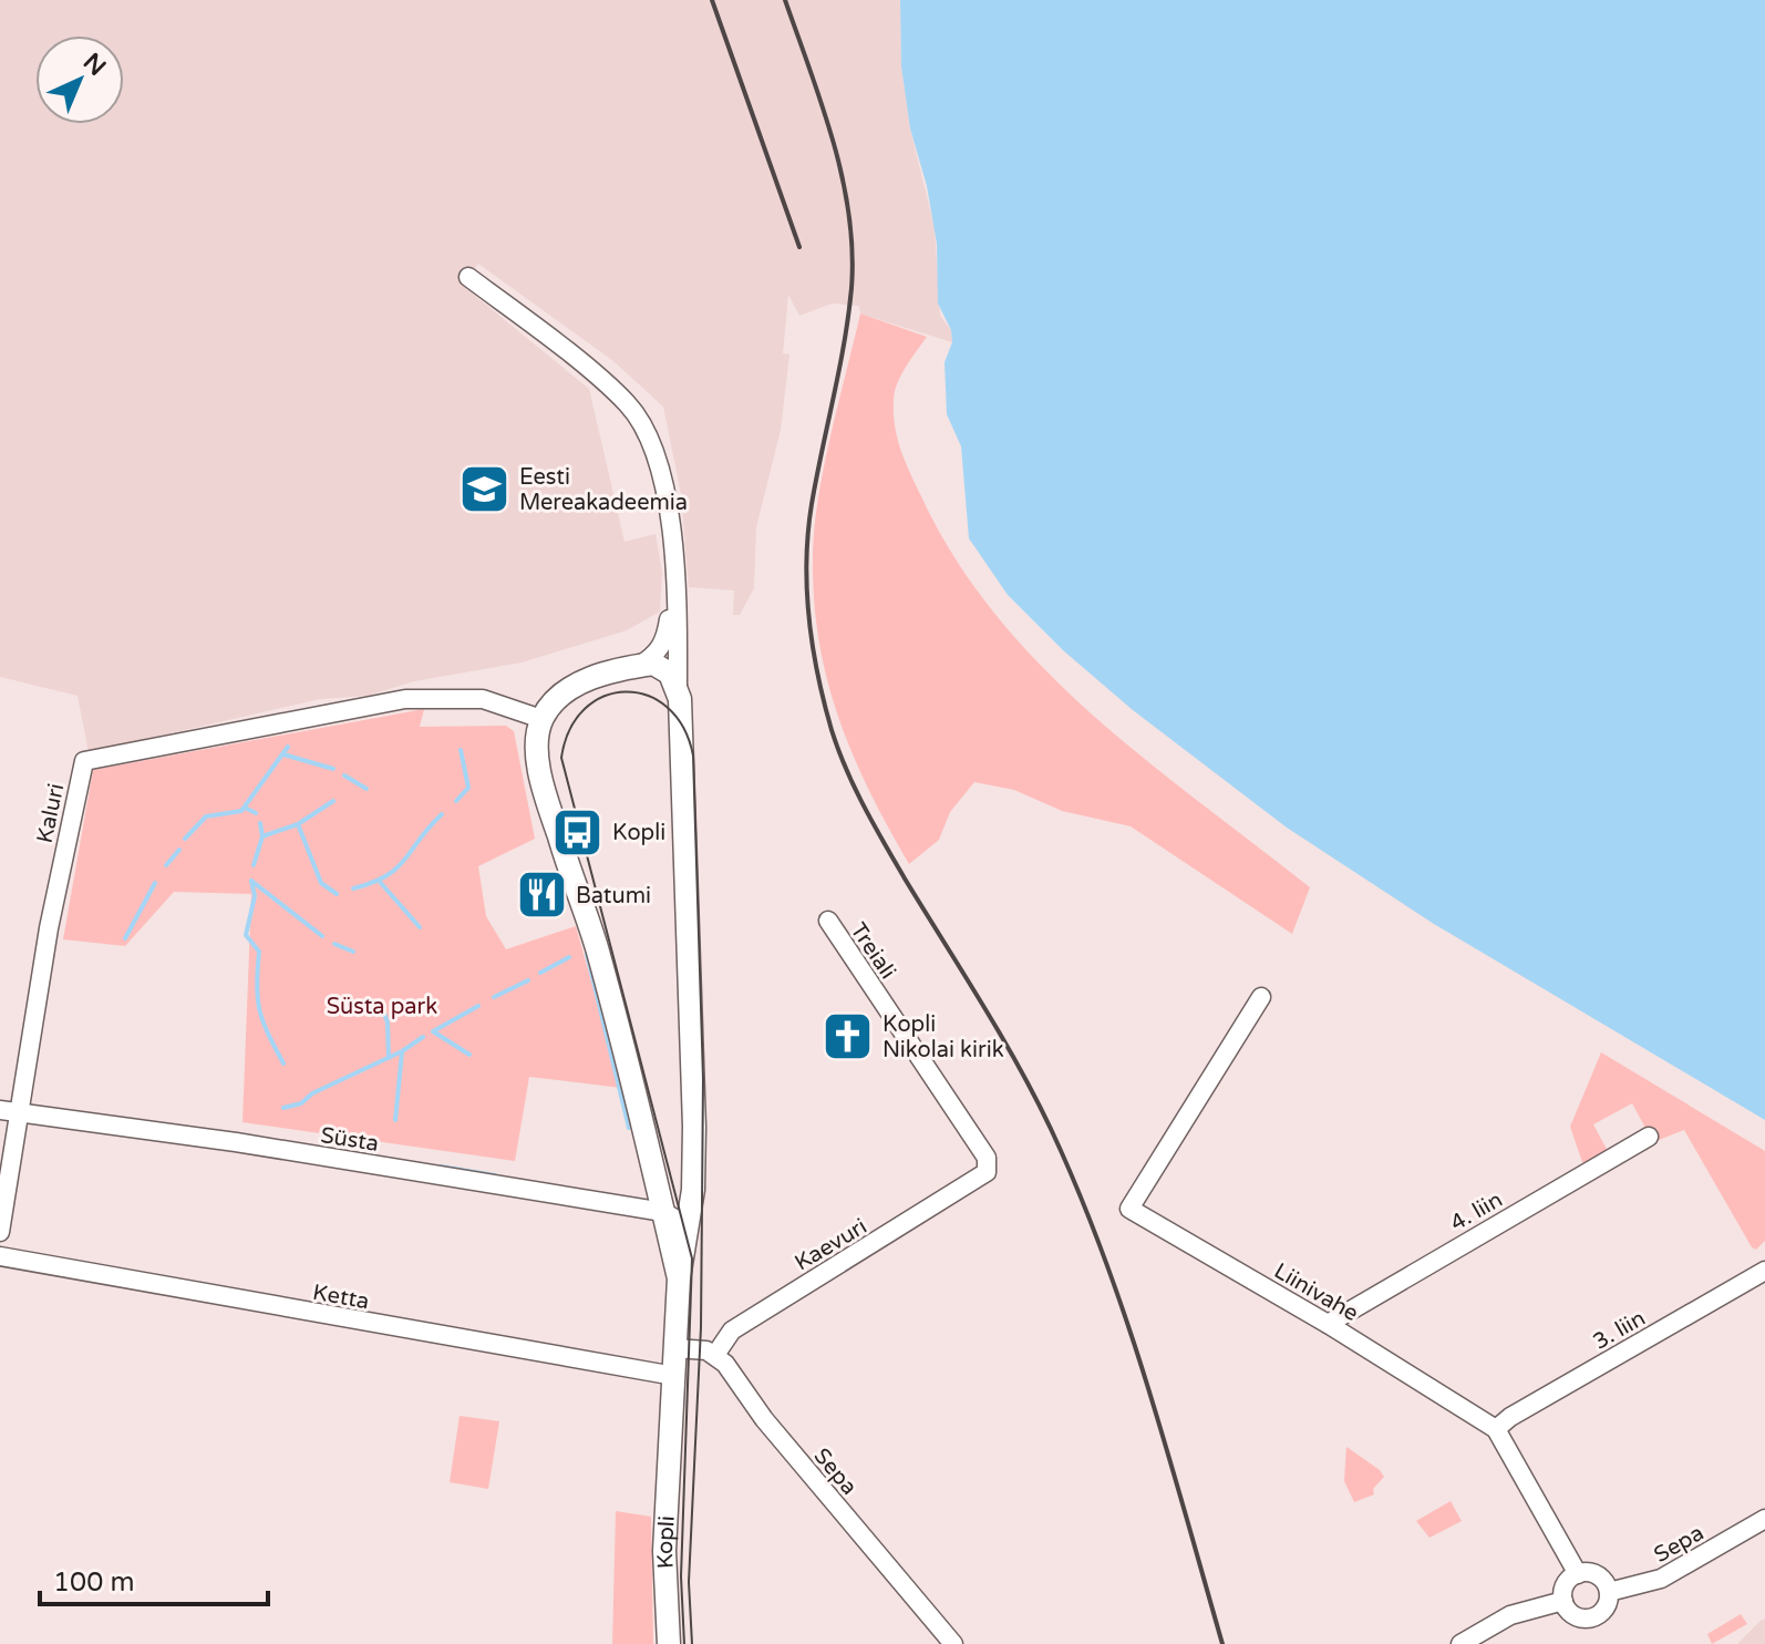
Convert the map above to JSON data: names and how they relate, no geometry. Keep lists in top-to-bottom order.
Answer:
{
  "streets": {
    "street": [
      "Kaluri",
      "Treiali",
      "Süsta",
      "4. liin",
      "Kaevuri",
      "Liinivahe",
      "Ketta",
      "3. liin",
      "Sepa",
      "Kopli"
    ]
  },
  "crossings": [
    ["Kaluri", "Süsta"],
    ["Kaluri", "Kopli"],
    ["Treiali", "Kaevuri"],
    ["Süsta", "Kopli"],
    ["4. liin", "Liinivahe"],
    ["Kaevuri", "Sepa"],
    ["Liinivahe", "3. liin"],
    ["Liinivahe", "Sepa"],
    ["Ketta", "Kopli"]
  ],
  "parks": ["Süsta park"],
  "places": {
    "school or university": ["Eesti Mereakadeemia"],
    "bus stop": ["Kopli"],
    "restaurant": ["Batumi"],
    "church": ["Kopli Nikolai kirik"]
  },
  "scale_bar": "100 m",
  "north": "top right"
}
